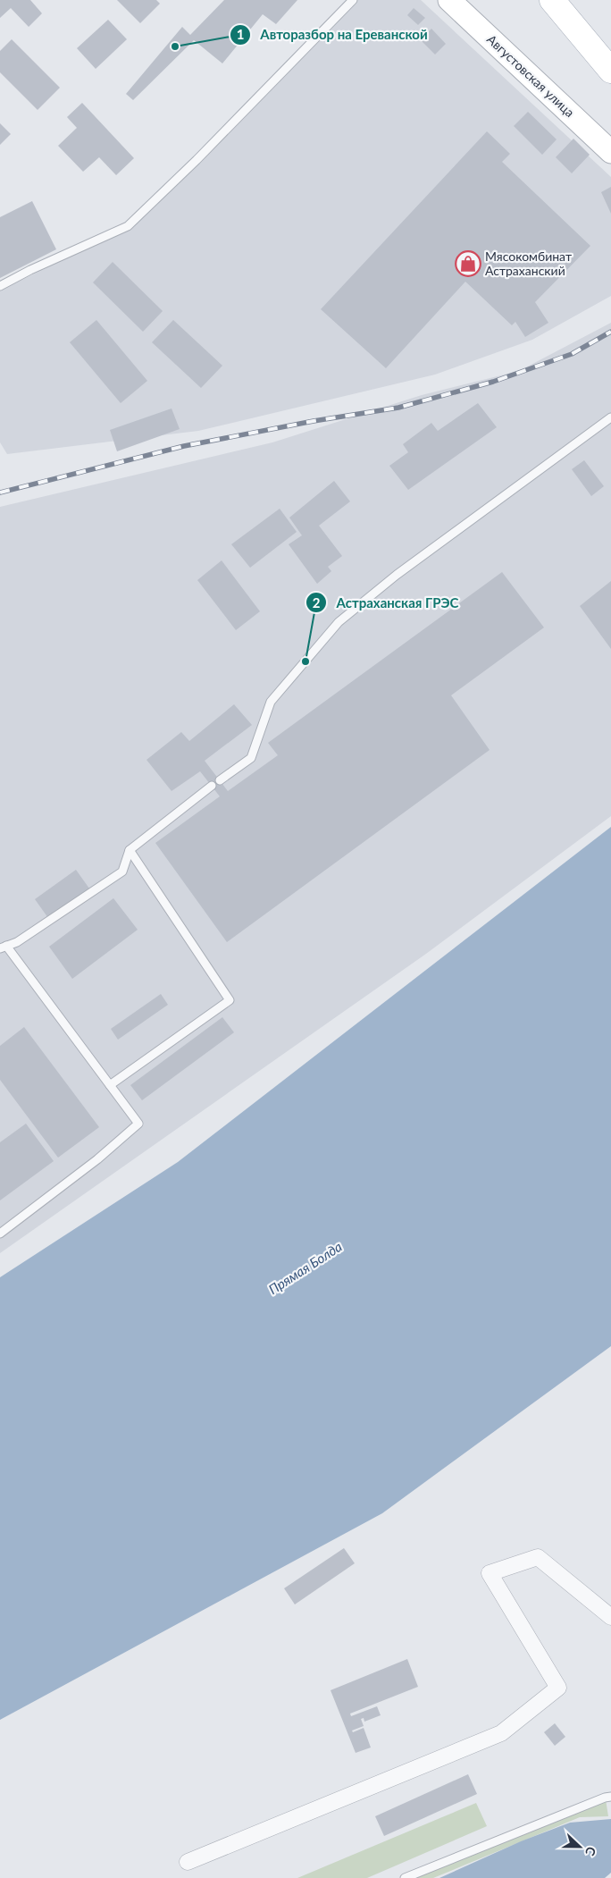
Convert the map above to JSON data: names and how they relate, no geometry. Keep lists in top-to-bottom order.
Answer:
{
  "streets": {
    "street": ["Августовская улица"]
  },
  "water": ["Прямая Болда"],
  "places": {
    "other": ["Авторазбор на Ереванской", "Астраханская ГРЭС"],
    "shop": ["Мясокомбинат Астраханский"]
  },
  "north": "right"
}
